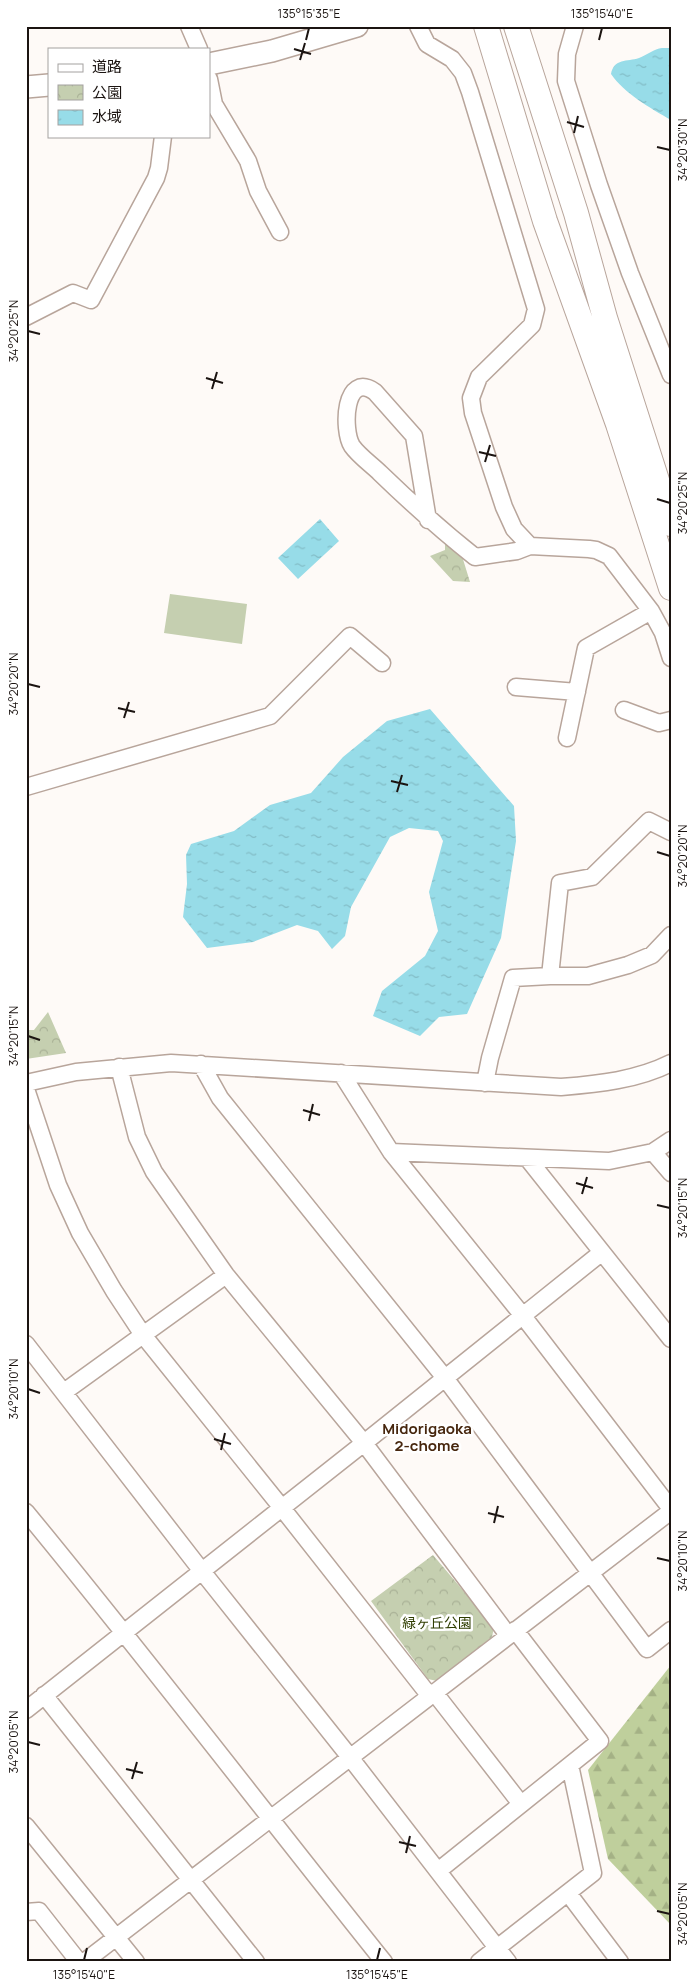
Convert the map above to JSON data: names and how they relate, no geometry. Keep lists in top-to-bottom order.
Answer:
{
  "districts": ["Midorigaoka 2-chome"],
  "parks": ["緑ヶ丘公園"],
  "legend": ["道路", "公園", "水域"],
  "coordinates": [
    "135°15'35\"E",
    "135°15'40\"E",
    "34°20'30\"N",
    "34°20'25\"N",
    "34°20'20\"N",
    "34°20'15\"N",
    "34°20'10\"N",
    "34°20'05\"N",
    "135°15'45\"E"
  ]
}
